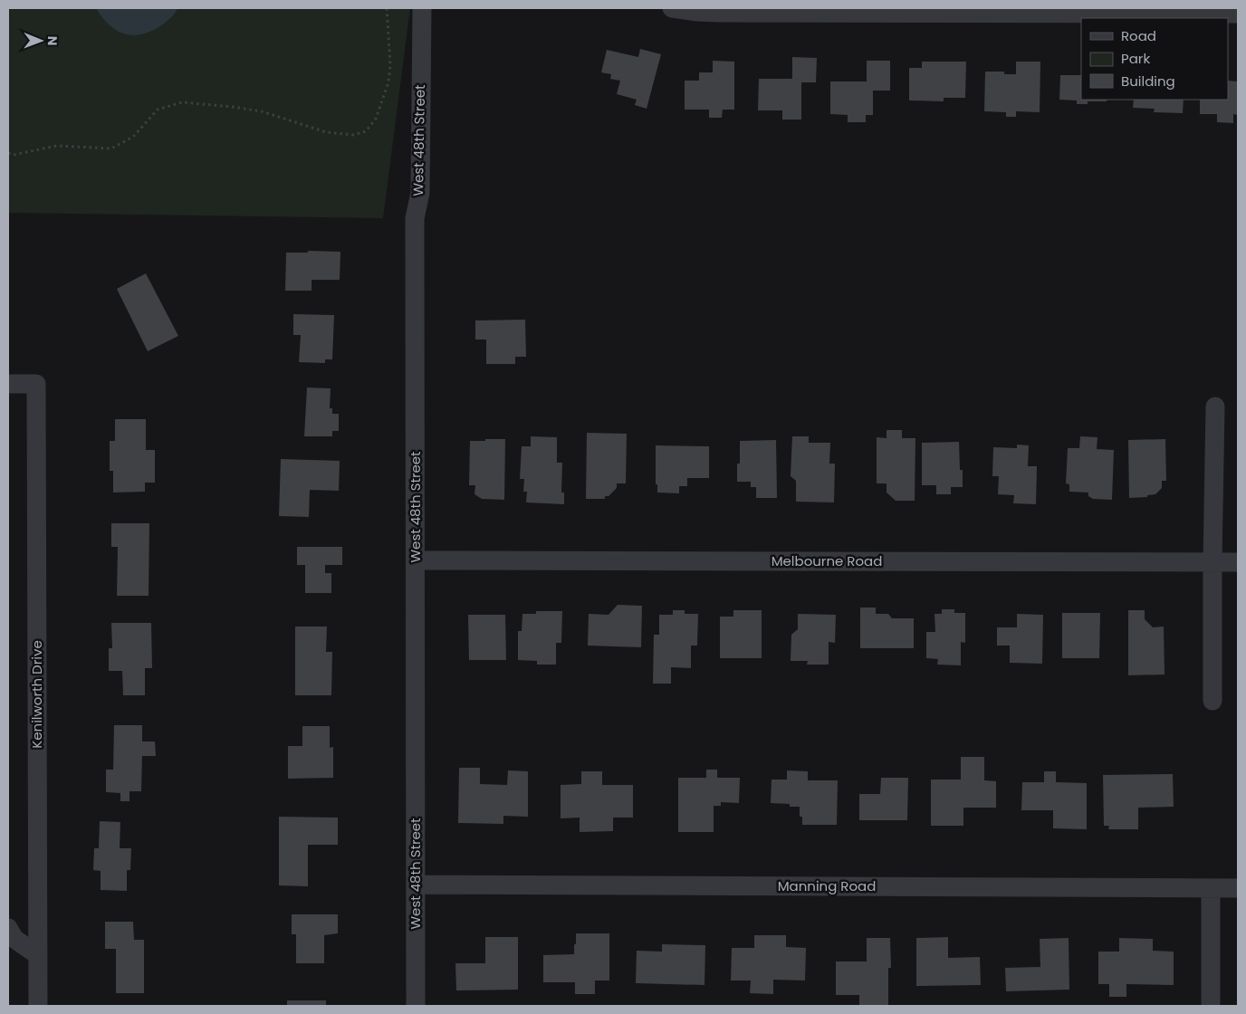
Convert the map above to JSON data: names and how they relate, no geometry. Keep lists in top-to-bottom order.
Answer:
{
  "streets": {
    "street": [
      "West 48th Street",
      "Melbourne Road",
      "Kenilworth Drive",
      "Manning Road"
    ]
  },
  "crossings": [
    ["West 48th Street", "Melbourne Road"],
    ["West 48th Street", "Manning Road"]
  ],
  "legend": ["Road", "Park", "Building"],
  "north": "right"
}
